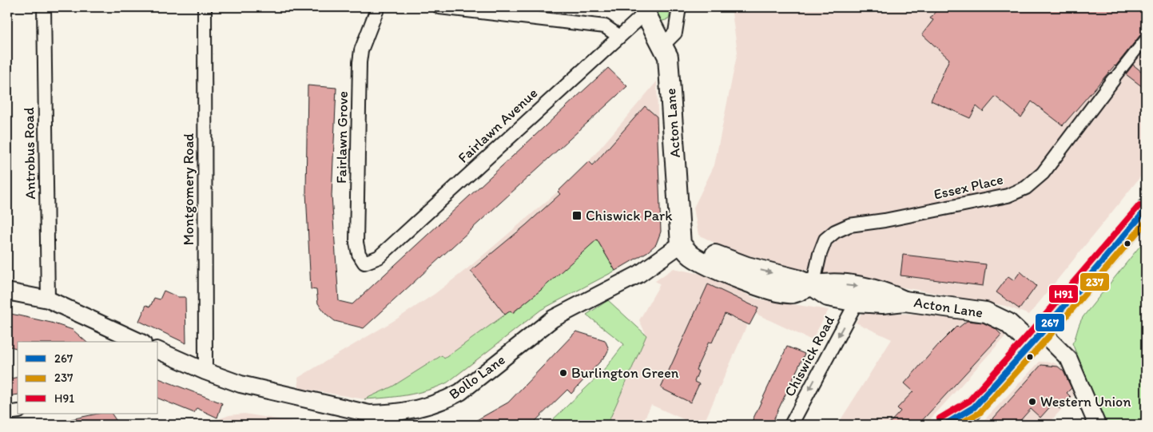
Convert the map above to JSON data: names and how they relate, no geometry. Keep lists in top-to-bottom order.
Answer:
{
  "streets": {
    "main road": ["Acton Lane"],
    "street": [
      "Fairlawn Avenue",
      "Fairlawn Grove",
      "Antrobus Road",
      "Essex Place",
      "Montgomery Road",
      "Chiswick Road",
      "Bollo Lane"
    ]
  },
  "crossings": [
    ["Acton Lane", "Fairlawn Avenue"],
    ["Acton Lane", "Essex Place"],
    ["Acton Lane", "Chiswick Road"],
    ["Acton Lane", "Bollo Lane"],
    ["Fairlawn Avenue", "Fairlawn Grove"],
    ["Montgomery Road", "Bollo Lane"]
  ],
  "one_way": ["Chiswick Road"],
  "places": {
    "transit": ["Chiswick Park"],
    "other": ["Burlington Green", "Western Union"]
  },
  "lines": ["transit line H91", "transit line 267", "transit line 237"],
  "legend": ["267", "237", "H91"]
}
